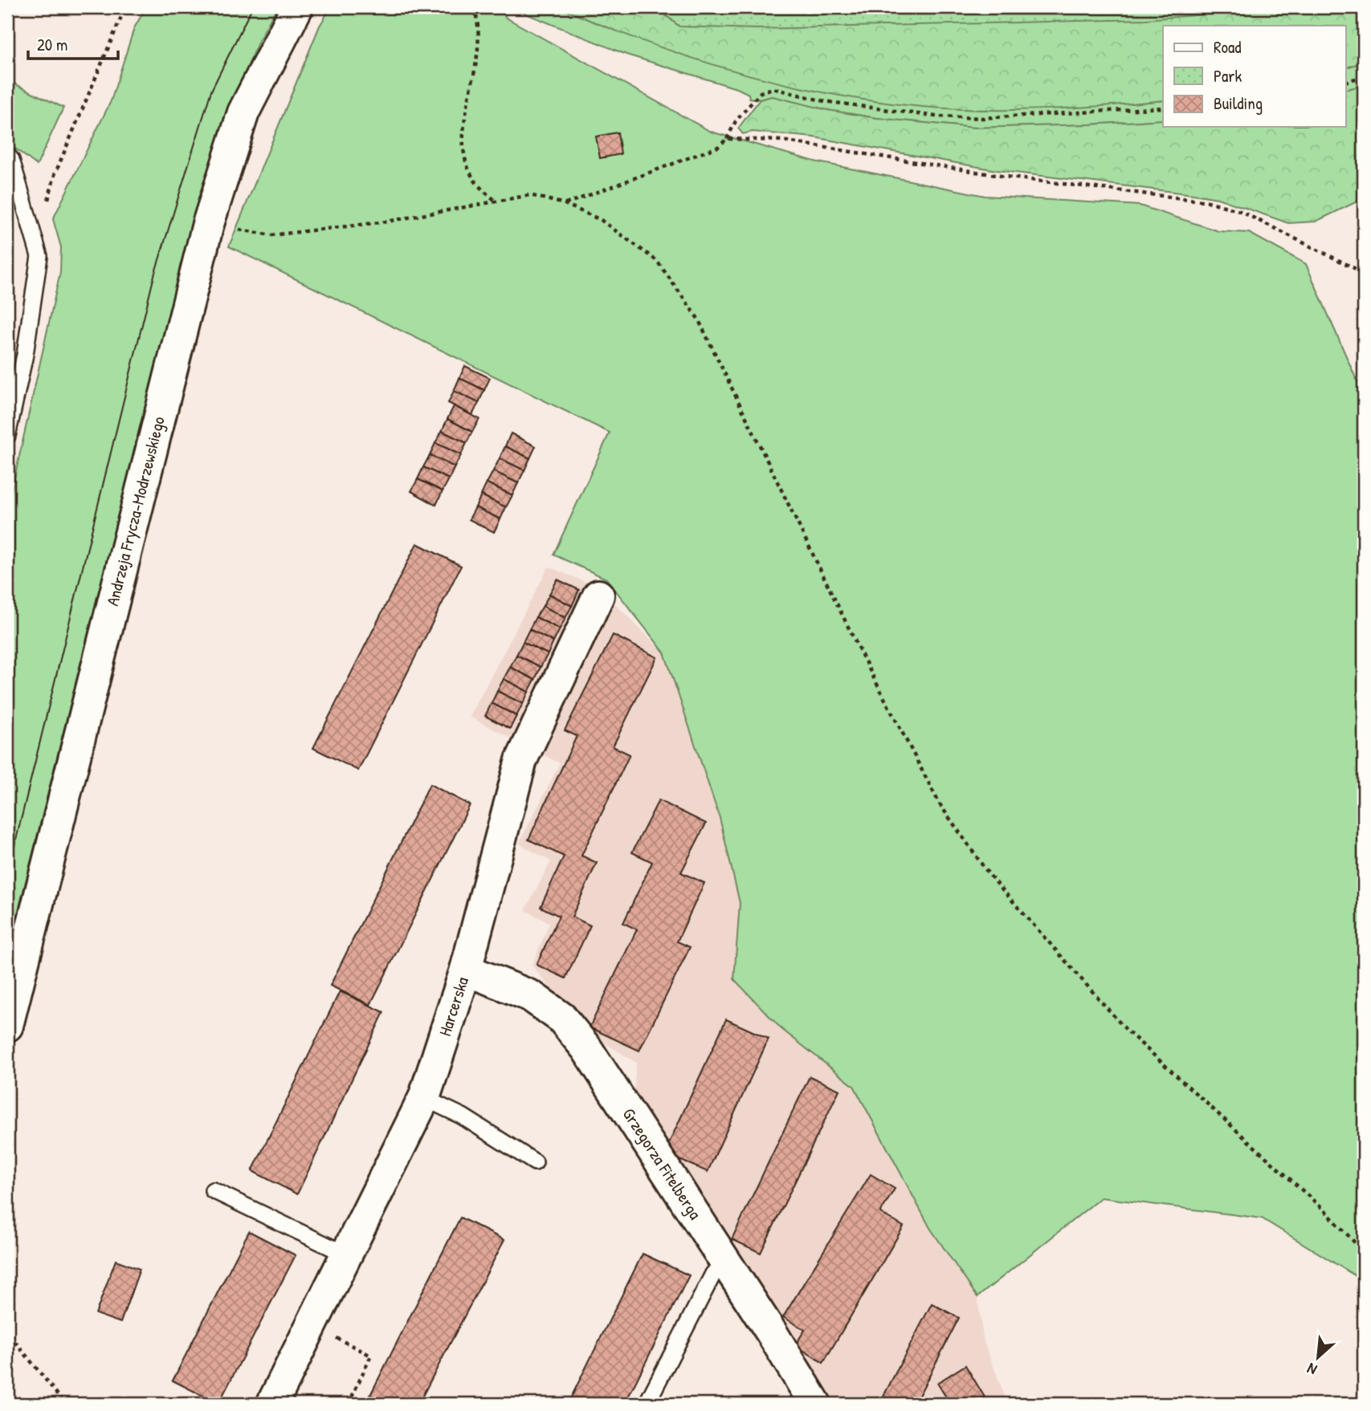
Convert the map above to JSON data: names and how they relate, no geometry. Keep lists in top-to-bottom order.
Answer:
{
  "streets": {
    "street": ["Andrzeja Frycza-Modrzewskiego", "Harcerska", "Grzegorza Fitelberga"]
  },
  "crossings": [
    ["Harcerska", "Grzegorza Fitelberga"]
  ],
  "legend": ["Road", "Park", "Building"],
  "scale_bar": "20 m",
  "north": "bottom left"
}
